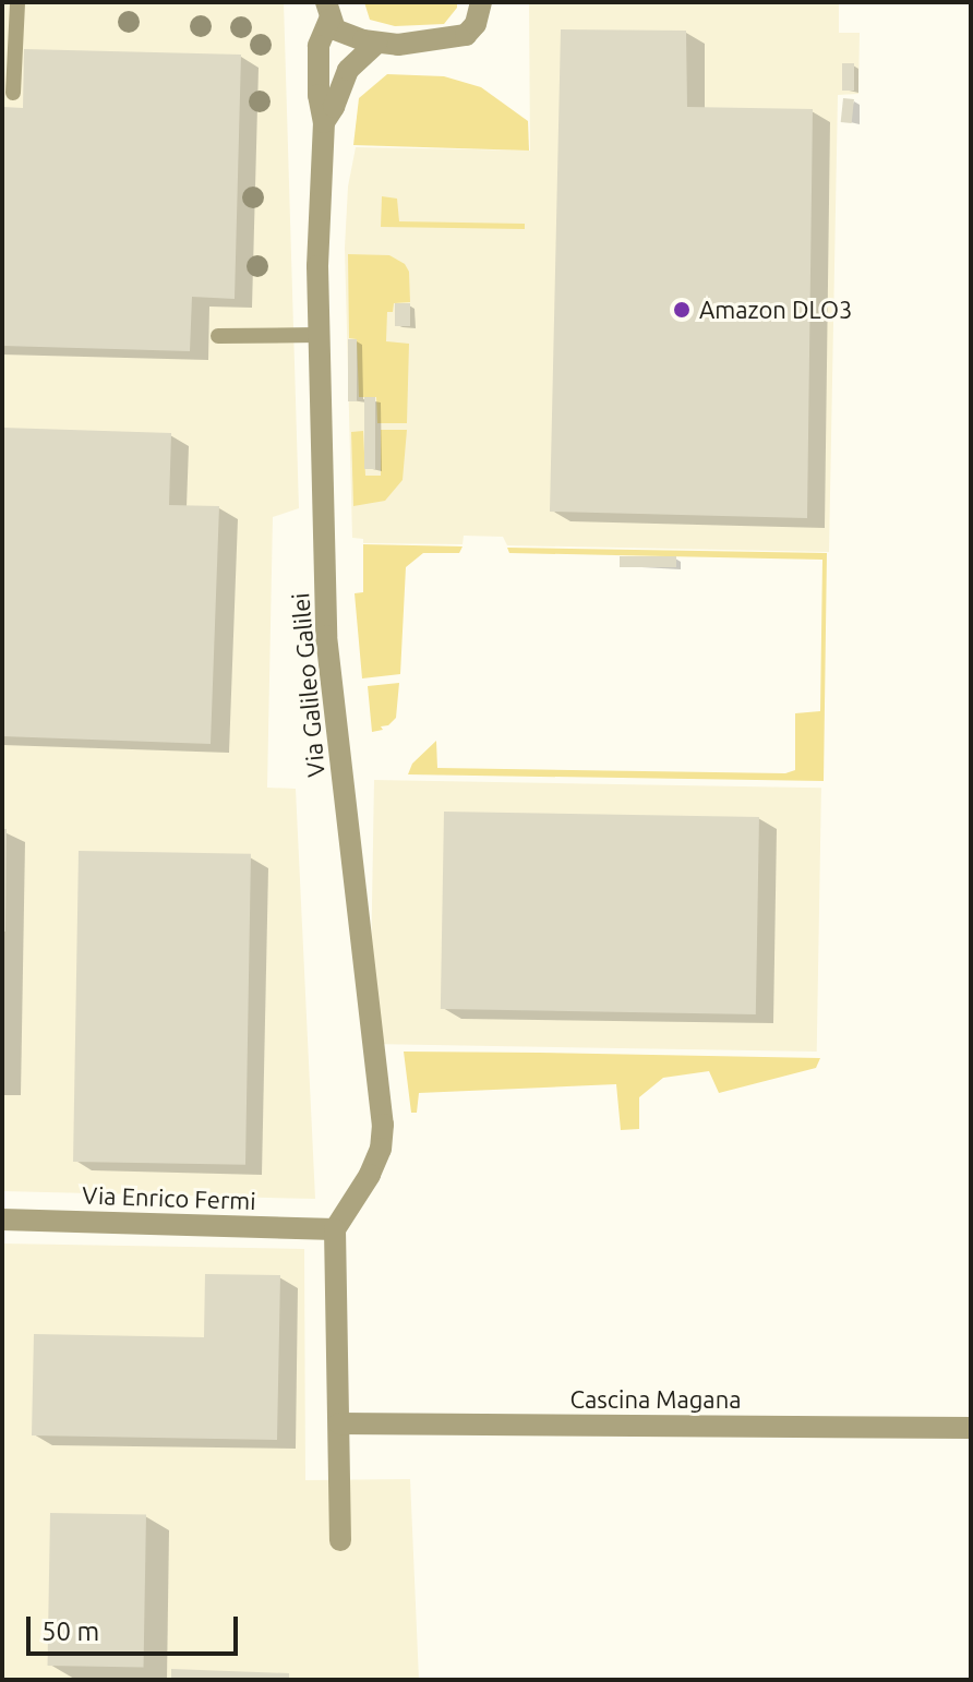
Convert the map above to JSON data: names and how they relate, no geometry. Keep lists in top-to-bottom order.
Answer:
{
  "streets": {
    "street": ["Via Galileo Galilei", "Via Enrico Fermi", "Cascina Magana"]
  },
  "crossings": [
    ["Via Galileo Galilei", "Via Enrico Fermi"]
  ],
  "places": ["Amazon DLO3"],
  "scale_bar": "50 m"
}
